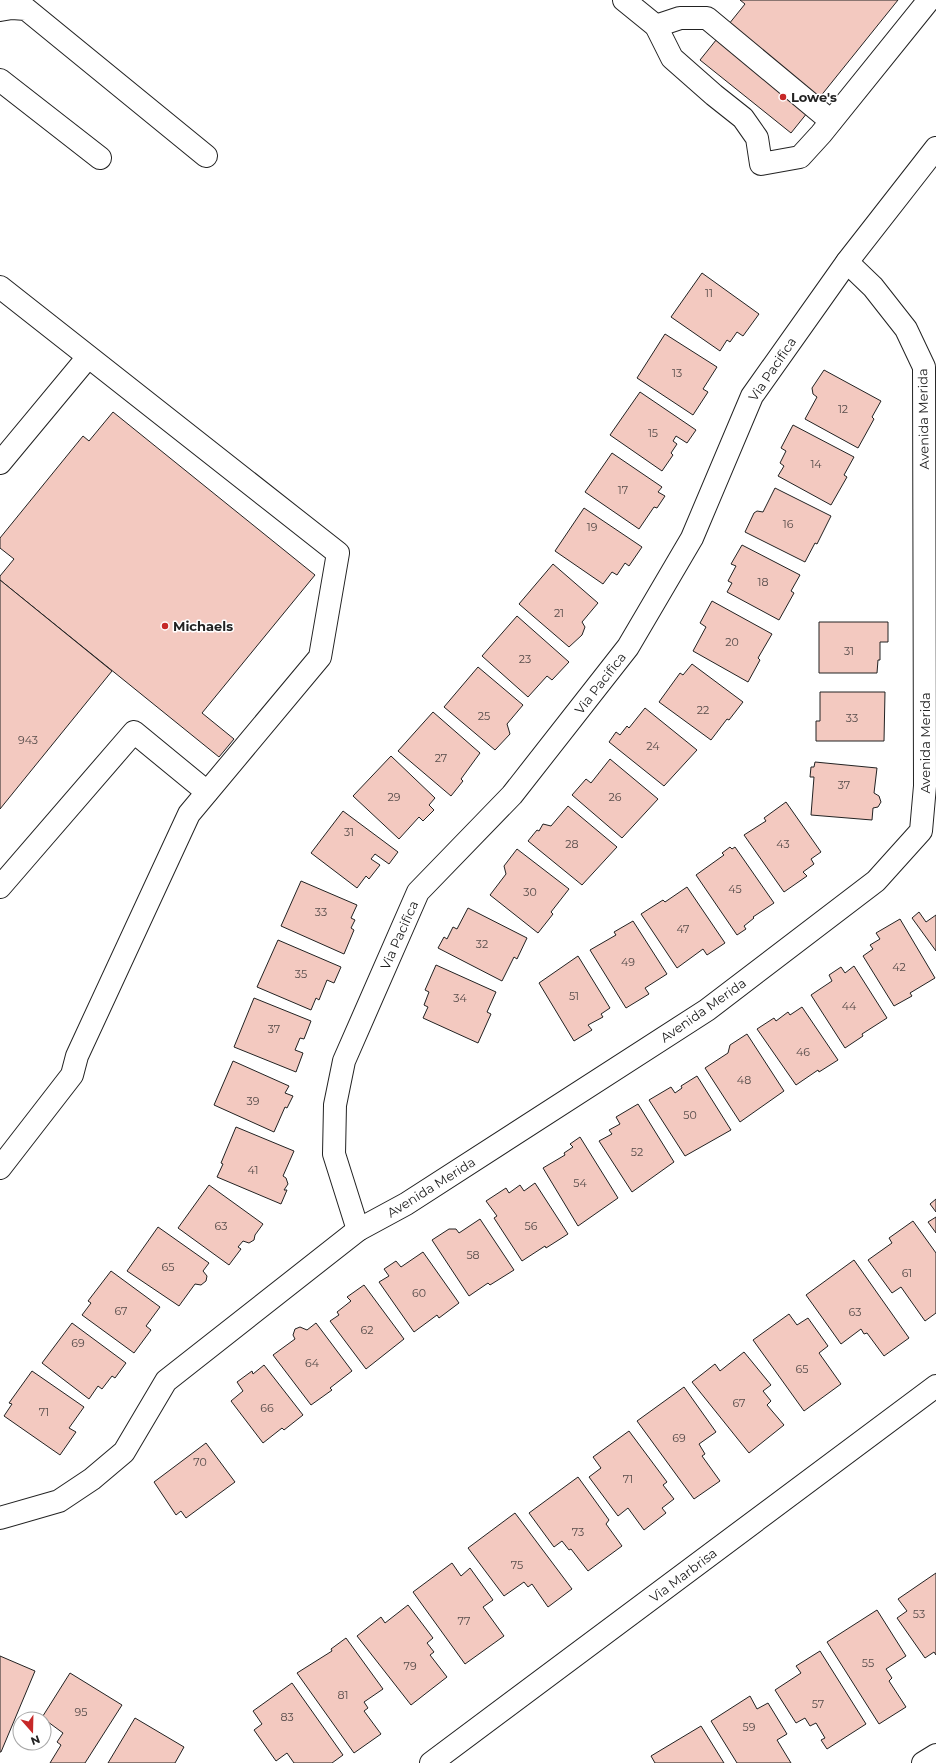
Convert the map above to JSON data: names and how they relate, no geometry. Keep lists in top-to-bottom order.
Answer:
{
  "streets": {
    "street": ["Via Pacifica", "Avenida Merida", "Via Marbrisa"]
  },
  "crossings": [
    ["Via Pacifica", "Avenida Merida"]
  ],
  "places": ["Lowe's", "Michaels"],
  "house_numbers": [
    "11",
    "13",
    "12",
    "15",
    "14",
    "17",
    "16",
    "19",
    "18",
    "21",
    "20",
    "31",
    "23",
    "22",
    "25",
    "33",
    "943",
    "24",
    "27",
    "37",
    "29",
    "26",
    "31",
    "28",
    "43",
    "45",
    "30",
    "33",
    "47",
    "32",
    "49",
    "42",
    "35",
    "51",
    "34",
    "44",
    "37",
    "46",
    "48",
    "39",
    "50",
    "52",
    "41",
    "54",
    "63",
    "56",
    "58",
    "65",
    "61",
    "60",
    "67",
    "63",
    "62",
    "69",
    "64",
    "65",
    "67",
    "66",
    "71",
    "69",
    "70",
    "71",
    "73",
    "75",
    "53",
    "77",
    "55",
    "79",
    "81",
    "57",
    "95",
    "83",
    "59"
  ],
  "north": "bottom"
}
